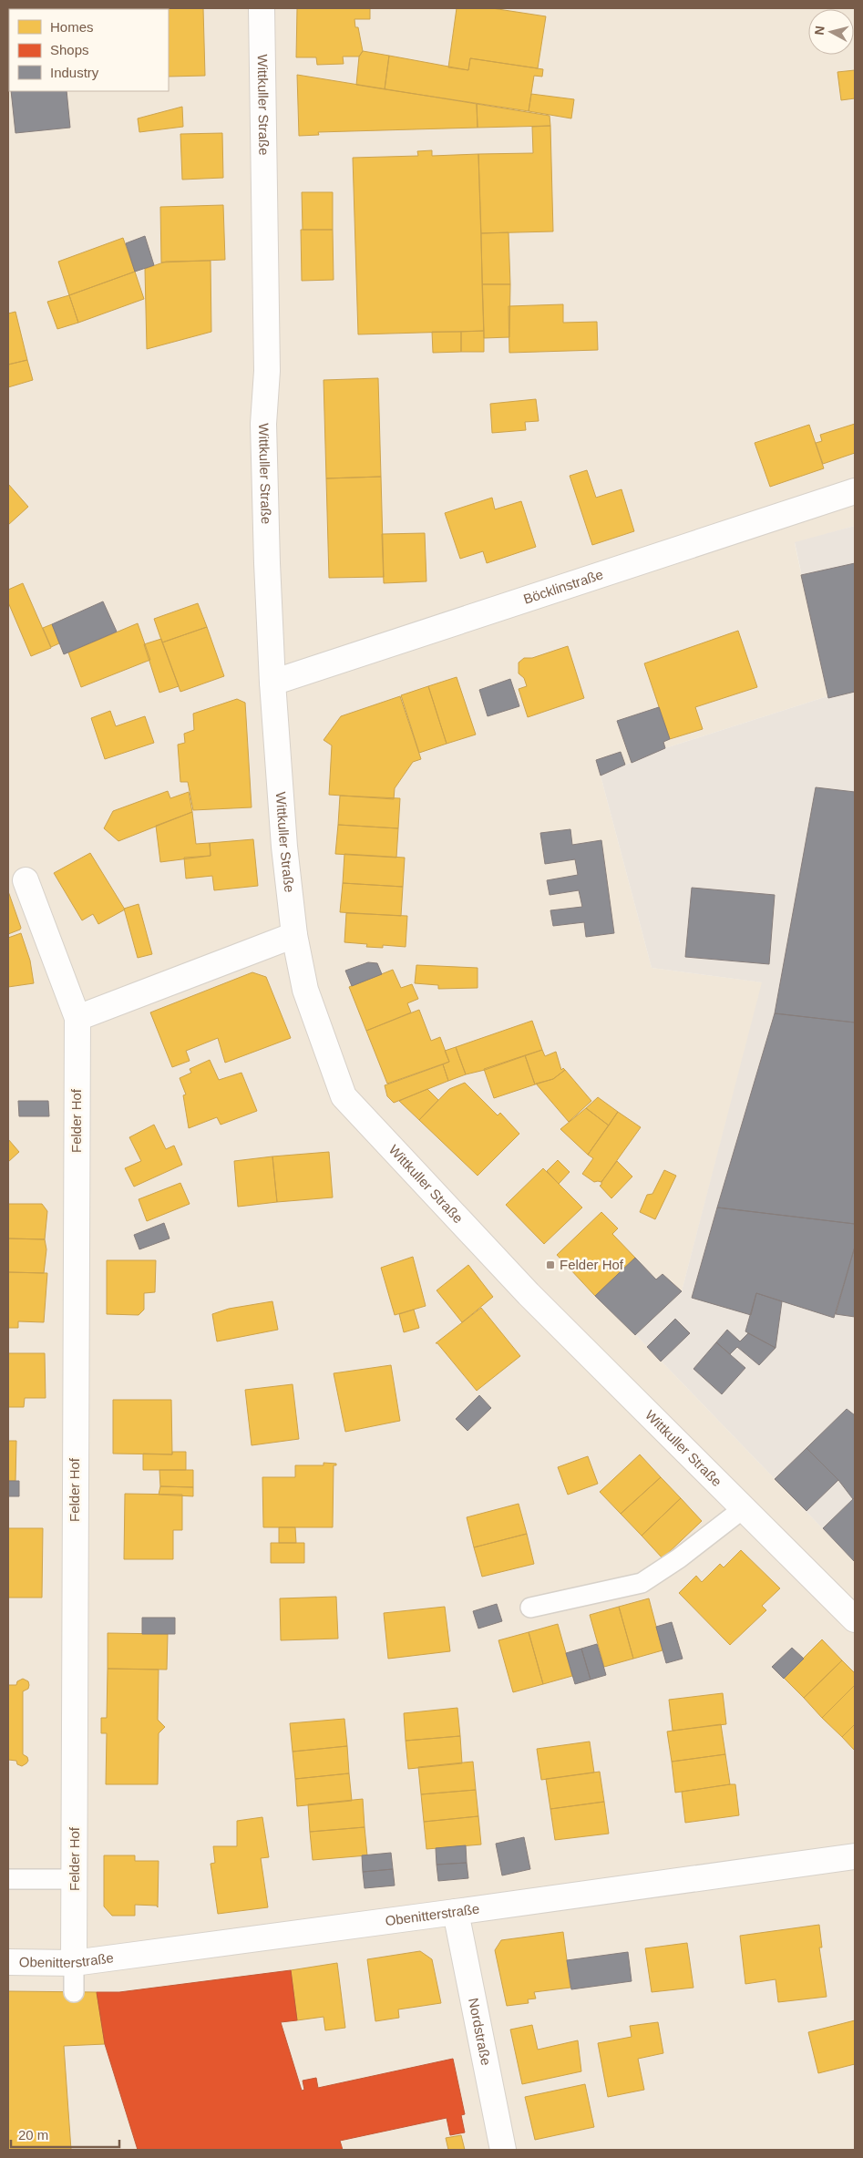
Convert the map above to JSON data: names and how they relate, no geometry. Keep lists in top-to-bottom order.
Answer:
{
  "streets": {
    "street": [
      "Wittkuller Straße",
      "Böcklinstraße",
      "Felder Hof",
      "Obenitterstraße",
      "Nordstraße"
    ]
  },
  "crossings": [
    ["Wittkuller Straße", "Böcklinstraße"],
    ["Felder Hof", "Obenitterstraße"],
    ["Obenitterstraße", "Nordstraße"]
  ],
  "places": {
    "transit": ["Felder Hof"]
  },
  "legend": ["Homes", "Shops", "Industry"],
  "scale_bar": "20 m",
  "north": "left"
}
